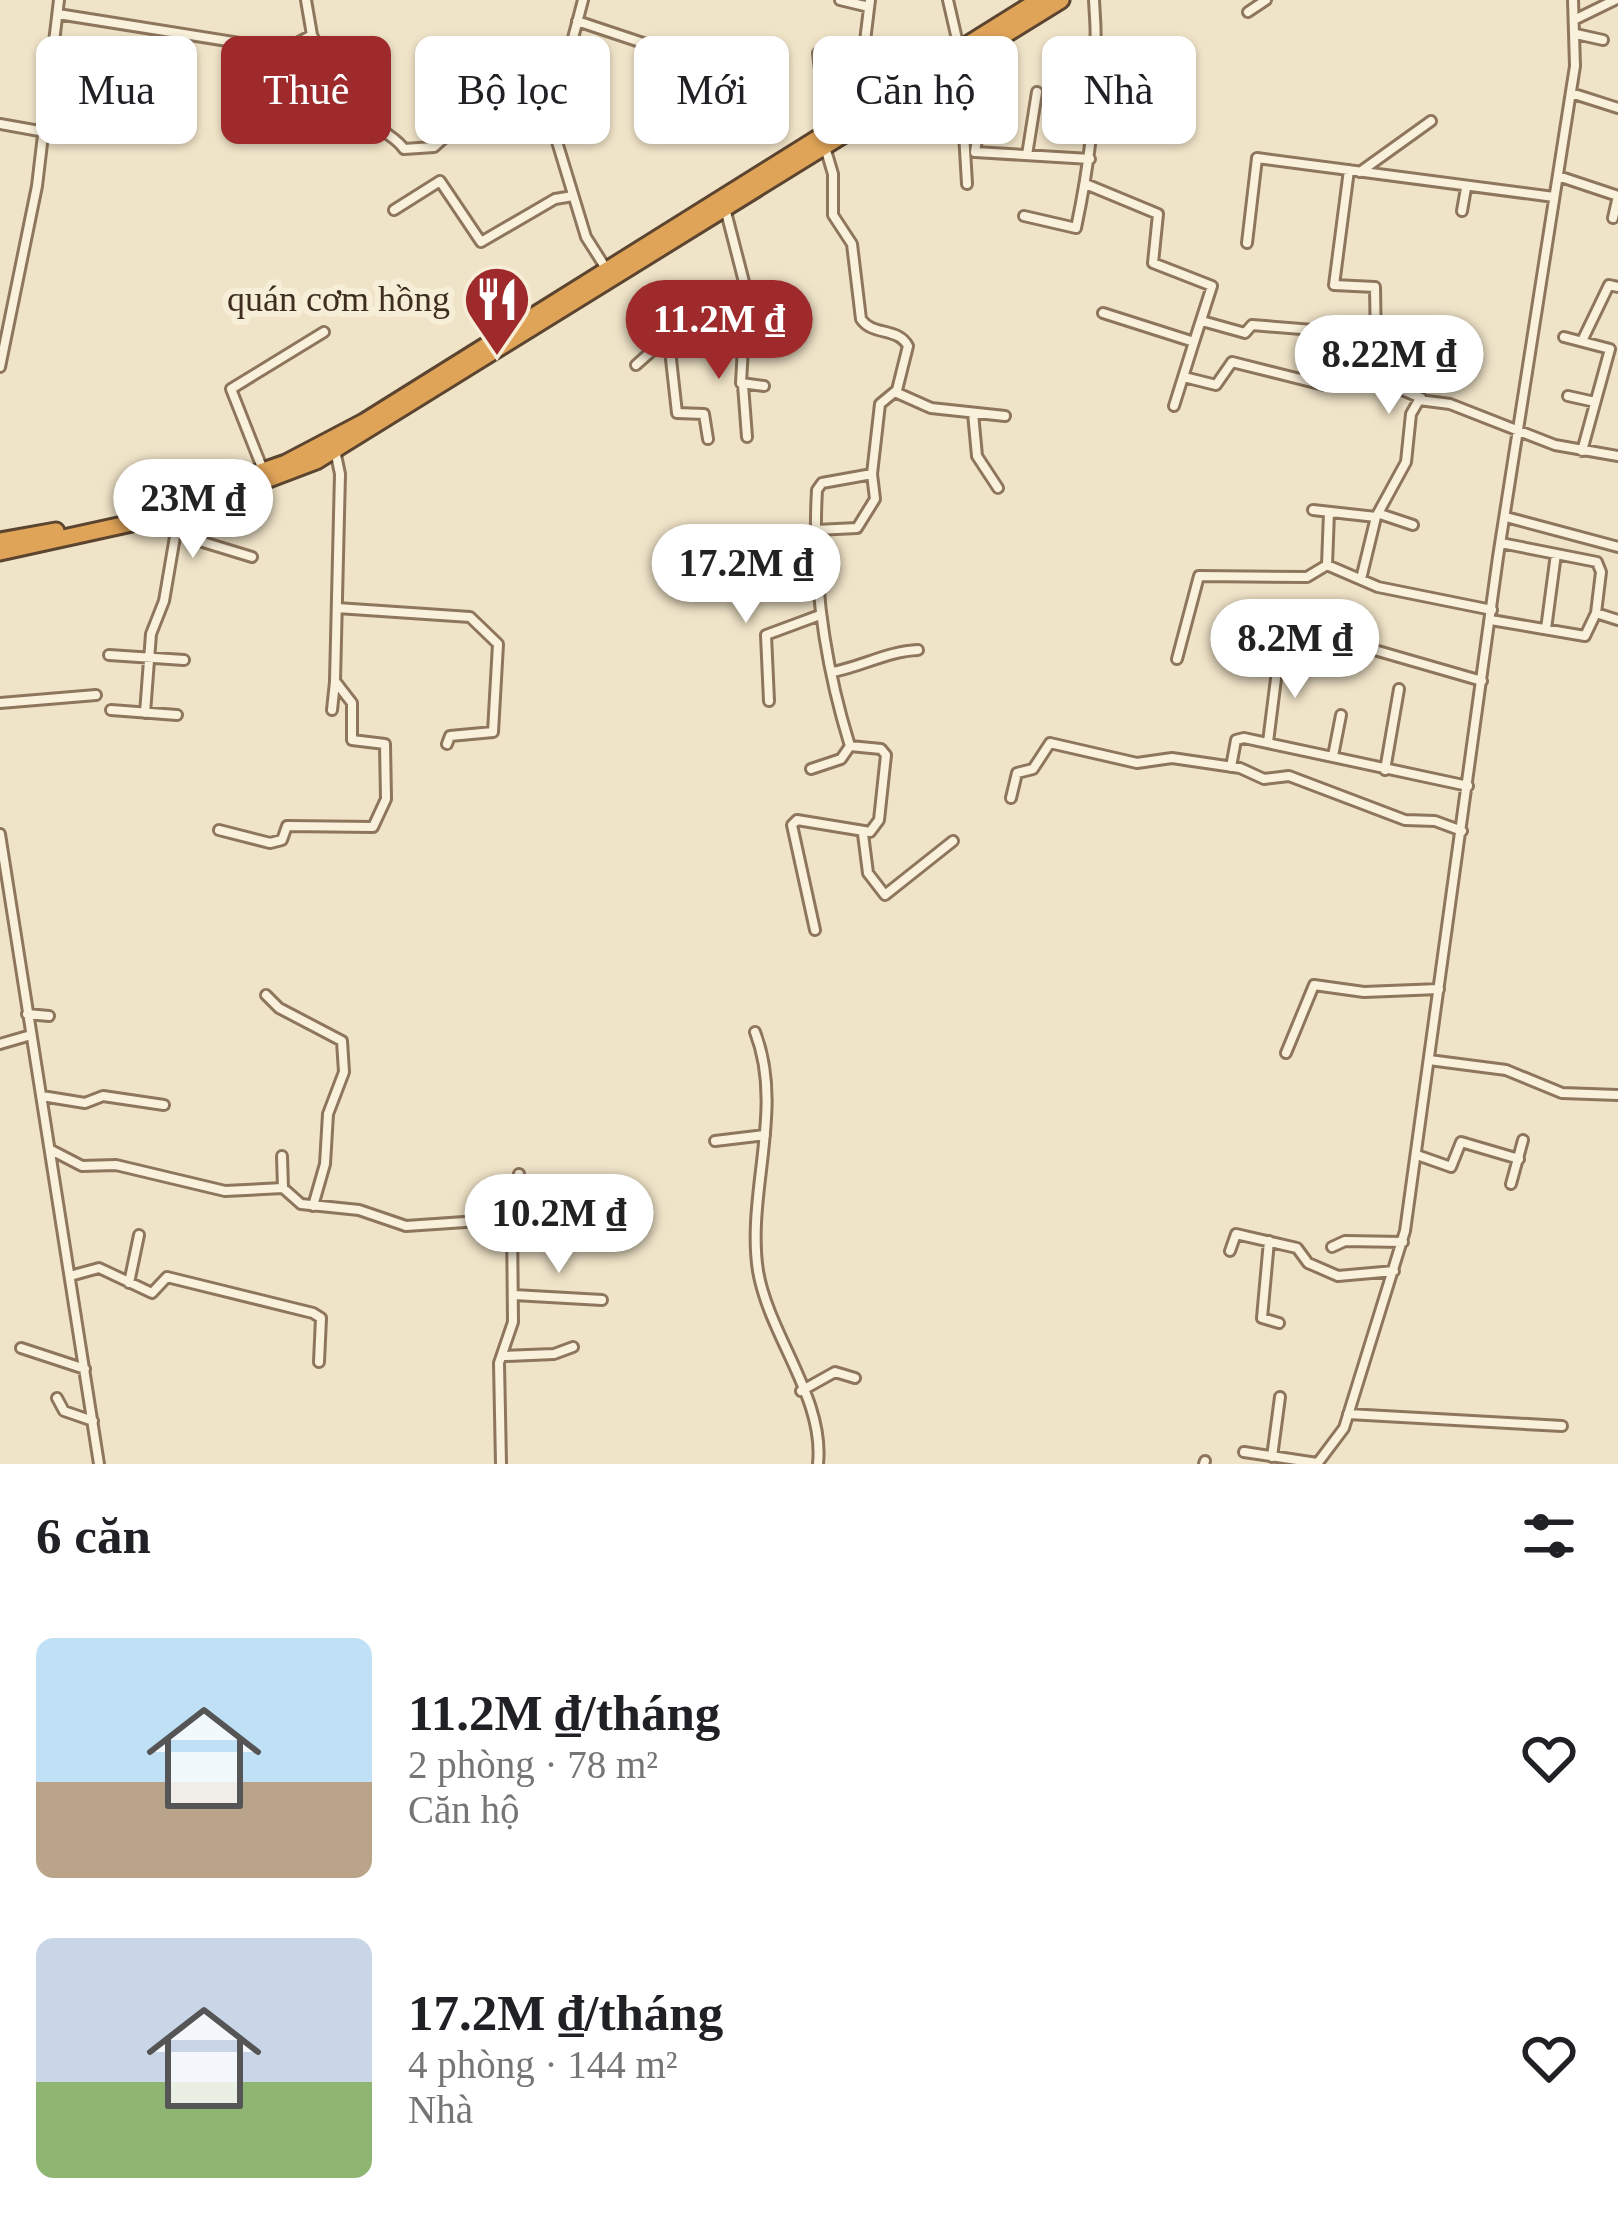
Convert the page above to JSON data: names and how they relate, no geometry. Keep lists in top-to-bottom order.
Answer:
{
  "places": {
    "restaurant": ["quán cơm hồng"]
  },
  "page": {
    "chip": [
      "Mua",
      "Thuê",
      "Bộ lọc",
      "Mới",
      "Căn hộ",
      "Nhà"
    ],
    "price": [
      "11.2M ₫",
      "8.22M ₫",
      "23M ₫",
      "17.2M ₫",
      "8.2M ₫",
      "10.2M ₫"
    ],
    "heading": "6 căn",
    "list": [
      {
        "name": "11.2M ₫/tháng",
        "note": "2 phòng · 78 m² · Căn hộ"
      },
      {
        "name": "17.2M ₫/tháng",
        "note": "4 phòng · 144 m² · Nhà"
      }
    ]
  }
}
